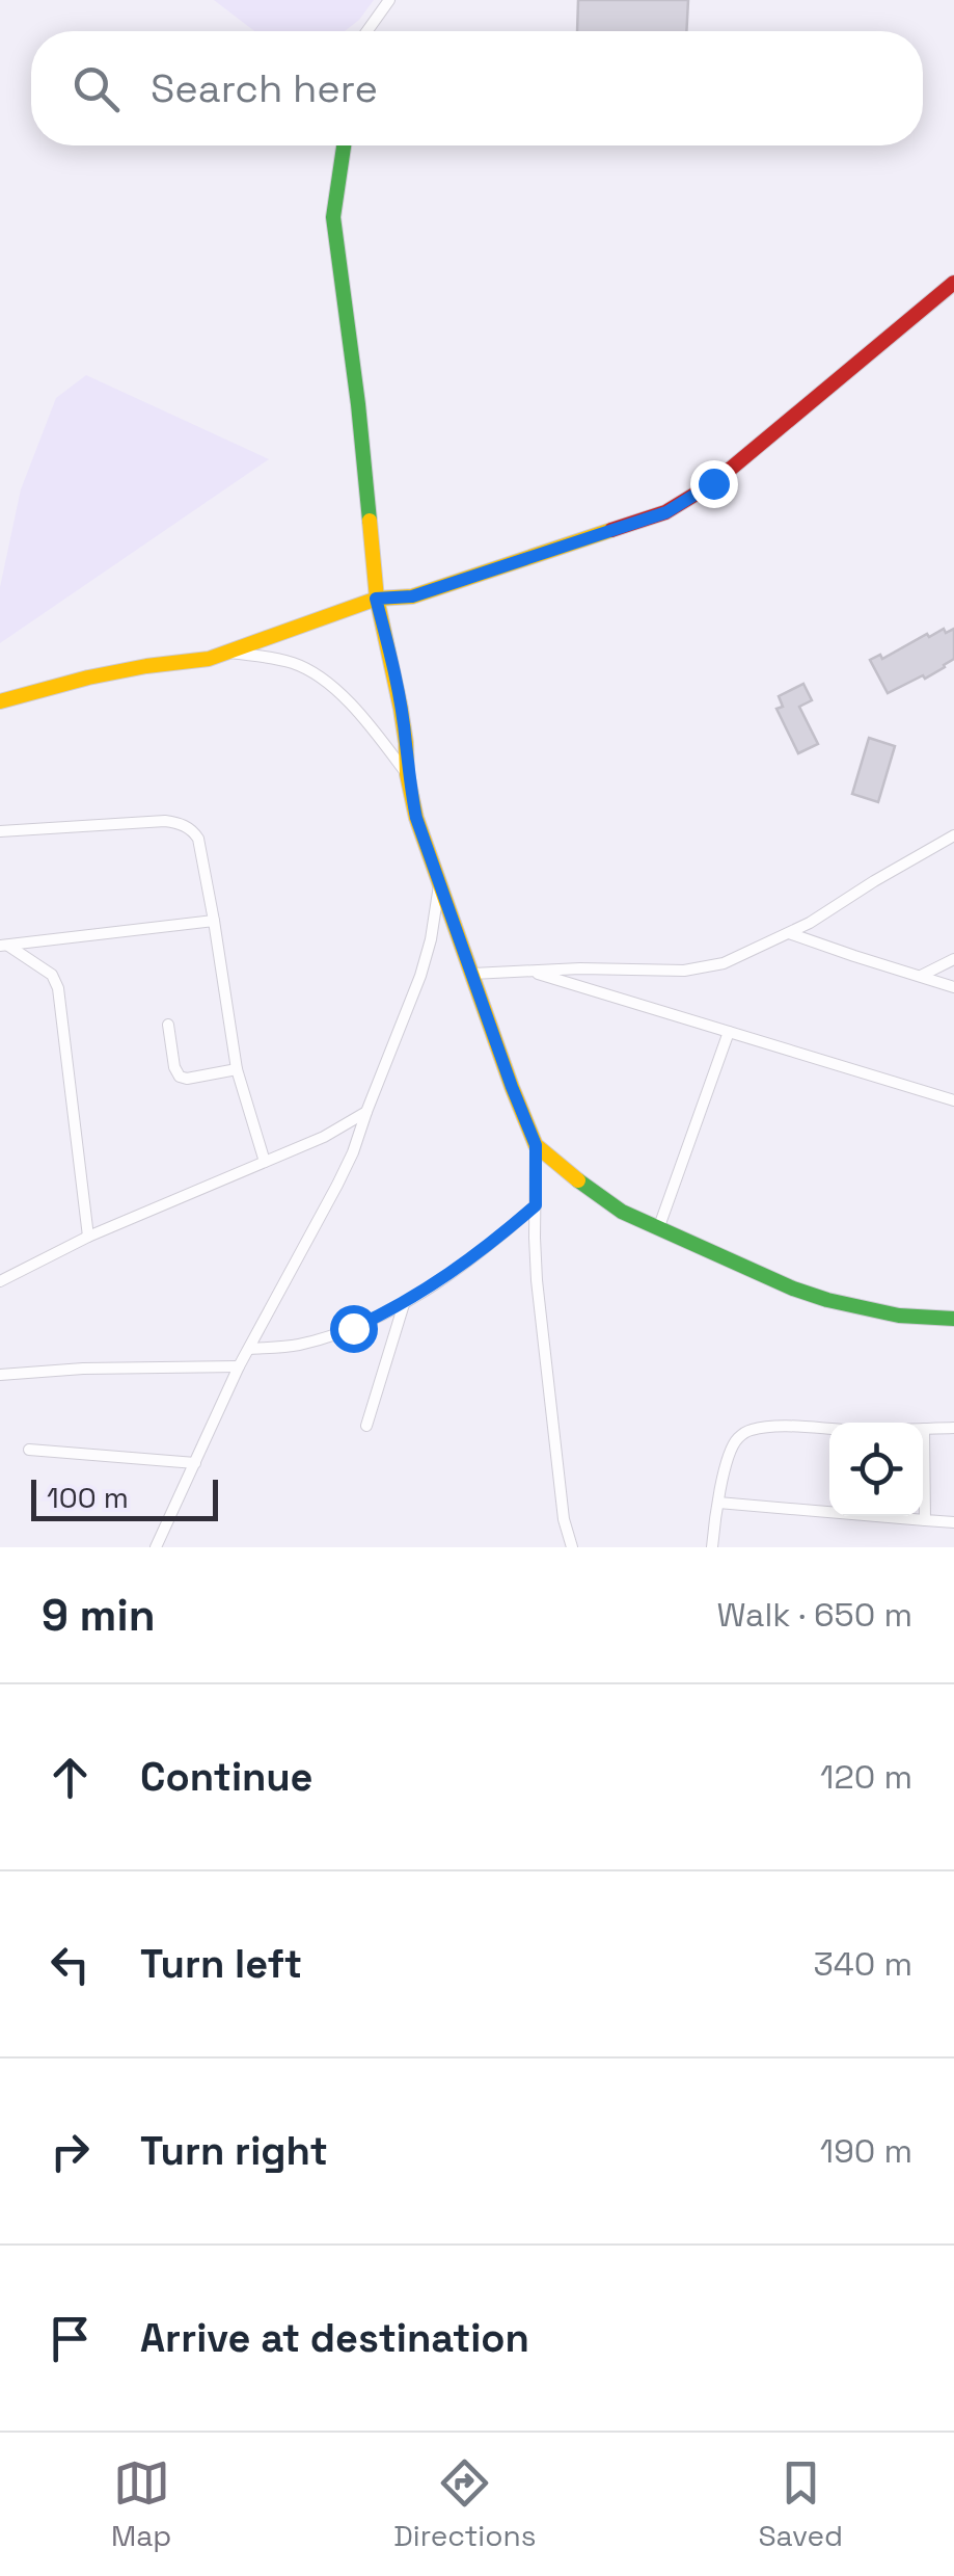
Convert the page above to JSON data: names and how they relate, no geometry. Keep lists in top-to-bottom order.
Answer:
{
  "scale_bar": "100 m",
  "page": {
    "search": "Search here",
    "scale": "100 m",
    "heading": ["9 min", "Walk · 650 m"],
    "list": [
      ["Continue", "120 m"],
      ["Turn left", "340 m"],
      ["Turn right", "190 m"],
      "Arrive at destination"
    ],
    "nav": ["Map", "Directions", "Saved"]
  }
}
